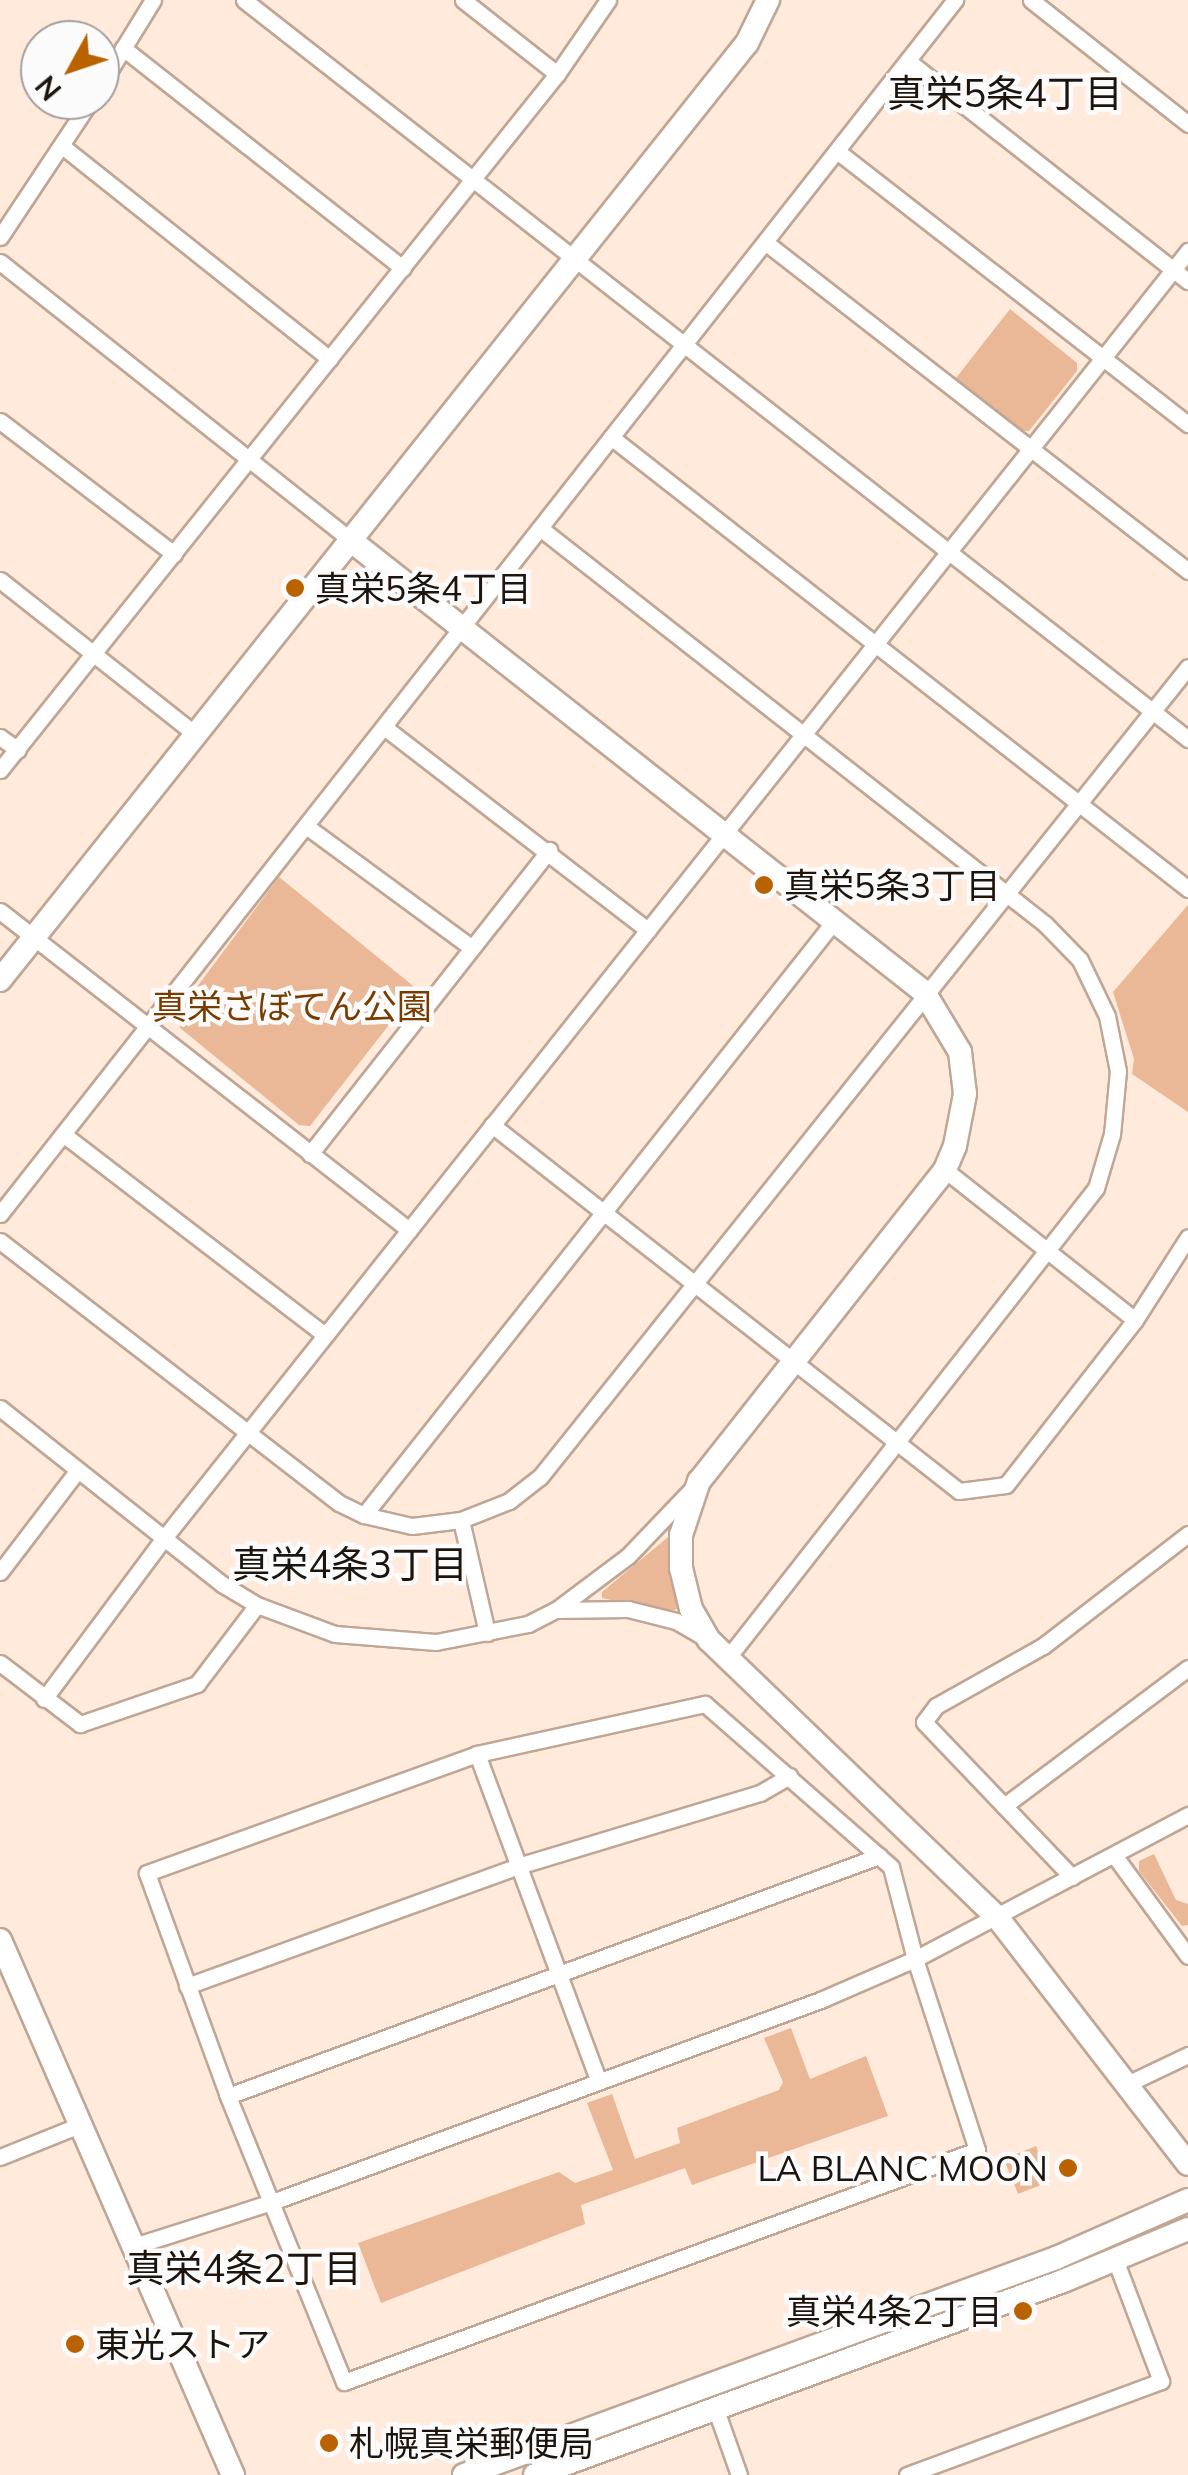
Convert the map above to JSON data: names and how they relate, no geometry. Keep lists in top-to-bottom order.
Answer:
{
  "districts": ["真栄5条4丁目", "真栄4条3丁目", "真栄4条2丁目"],
  "parks": ["真栄さぼてん公園"],
  "places": [
    "真栄5条4丁目",
    "真栄5条3丁目",
    "LA BLANC MOON",
    "真栄4条2丁目",
    "東光ストア",
    "札幌真栄郵便局"
  ],
  "north": "bottom left"
}
